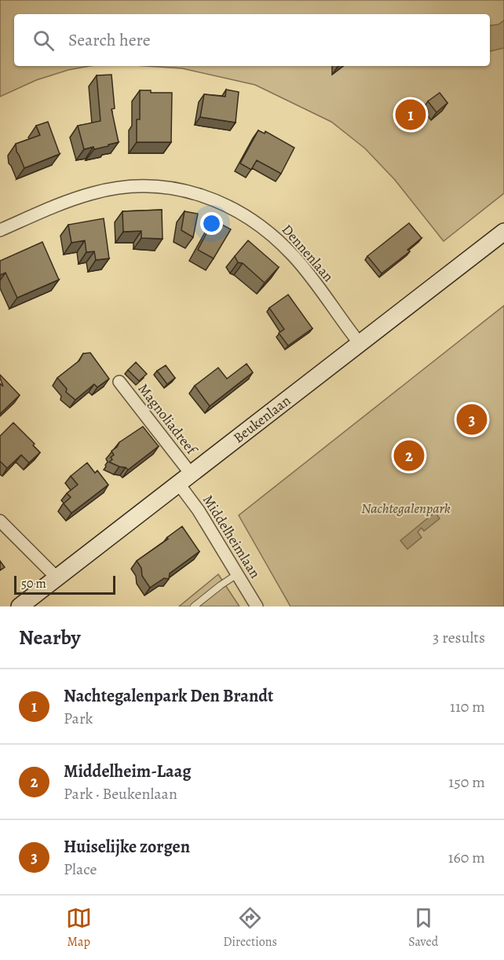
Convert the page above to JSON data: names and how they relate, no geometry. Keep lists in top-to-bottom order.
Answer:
{
  "streets": {
    "street": [
      "Dennenlaan",
      "Magnoliadreef",
      "Beukenlaan",
      "Middelheimlaan"
    ]
  },
  "crossings": [
    ["Dennenlaan", "Beukenlaan"],
    ["Magnoliadreef", "Beukenlaan"],
    ["Magnoliadreef", "Middelheimlaan"],
    ["Beukenlaan", "Middelheimlaan"]
  ],
  "parks": ["Nachtegalenpark"],
  "scale_bar": "50 m",
  "page": {
    "search": "Search here",
    "pins": ["1", "3", "2"],
    "scale": "50 m",
    "heading": ["Nearby", "3 results"],
    "list": [
      {
        "mark": "1",
        "name": "Nachtegalenpark Den Brandt",
        "note": "Park",
        "value": "110 m"
      },
      {
        "mark": "2",
        "name": "Middelheim-Laag",
        "note": "Park · Beukenlaan",
        "value": "150 m"
      },
      {
        "mark": "3",
        "name": "Huiselijke zorgen",
        "note": "Place",
        "value": "160 m"
      }
    ],
    "nav": ["Map", "Directions", "Saved"]
  }
}
